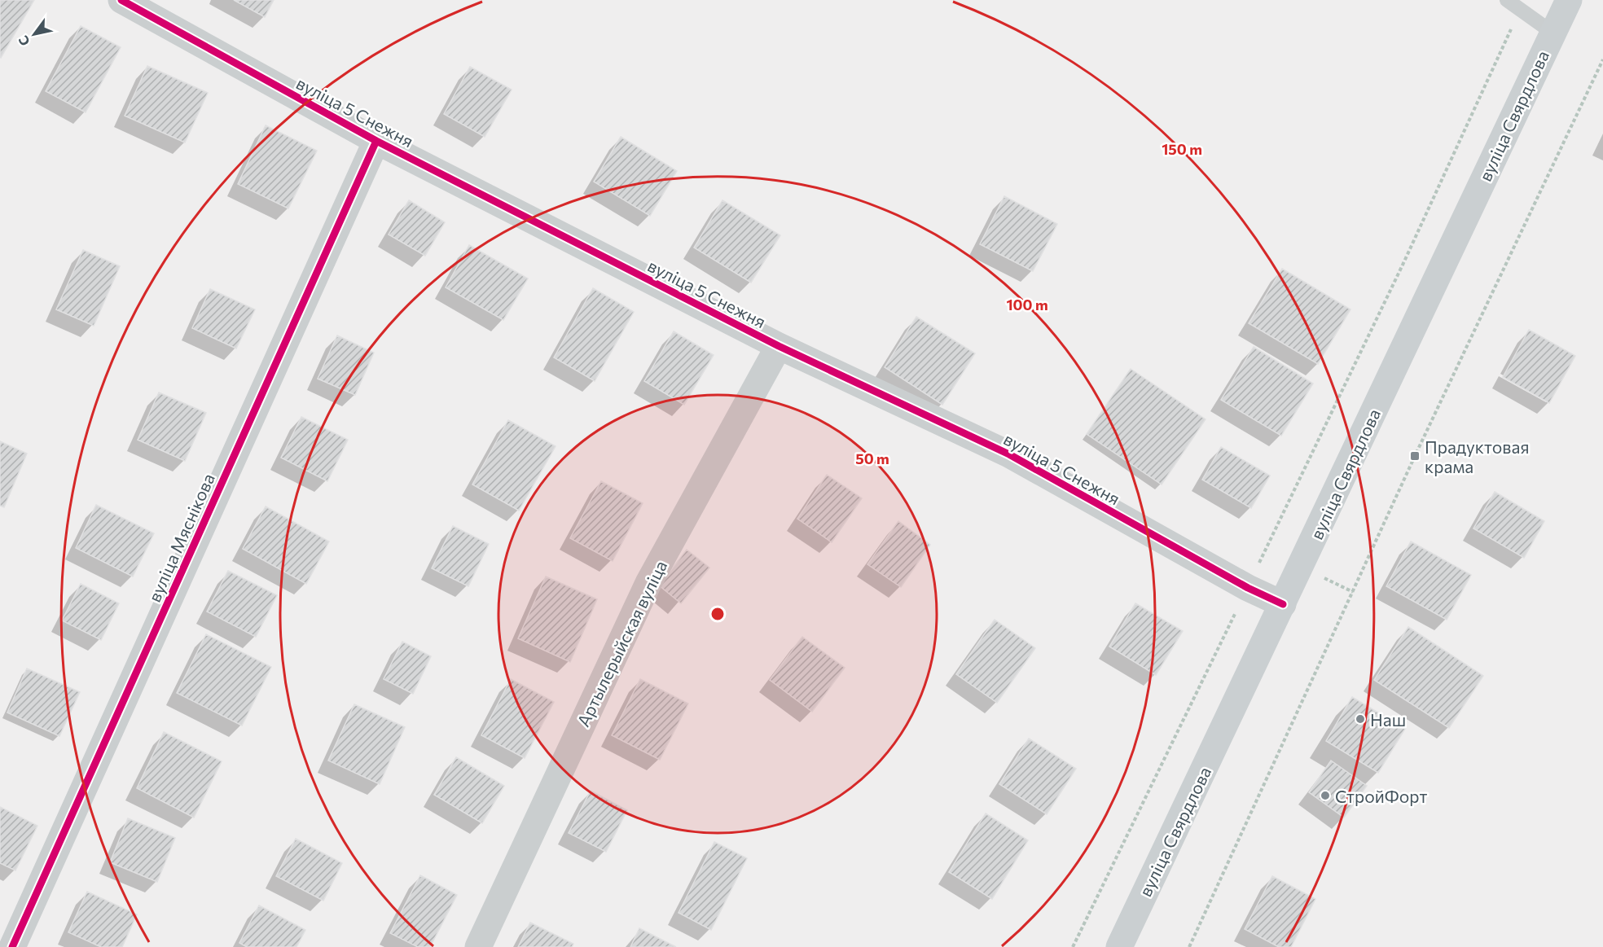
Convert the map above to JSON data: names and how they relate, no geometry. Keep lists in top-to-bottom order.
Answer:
{
  "streets": {
    "main road": ["вуліца Свярдлова"],
    "street": ["вуліца 5 Снежня", "вуліца Мяснікова", "Артылерыйская вуліца"]
  },
  "crossings": [
    ["вуліца 5 Снежня", "вуліца Свярдлова"],
    ["вуліца 5 Снежня", "вуліца Мяснікова"],
    ["вуліца 5 Снежня", "Артылерыйская вуліца"]
  ],
  "places": {
    "transit": ["Прадуктовая крама"],
    "other": ["Наш", "СтройФорт"]
  },
  "north": "bottom left",
  "rings": ["150 m", "100 m", "50 m"]
}
